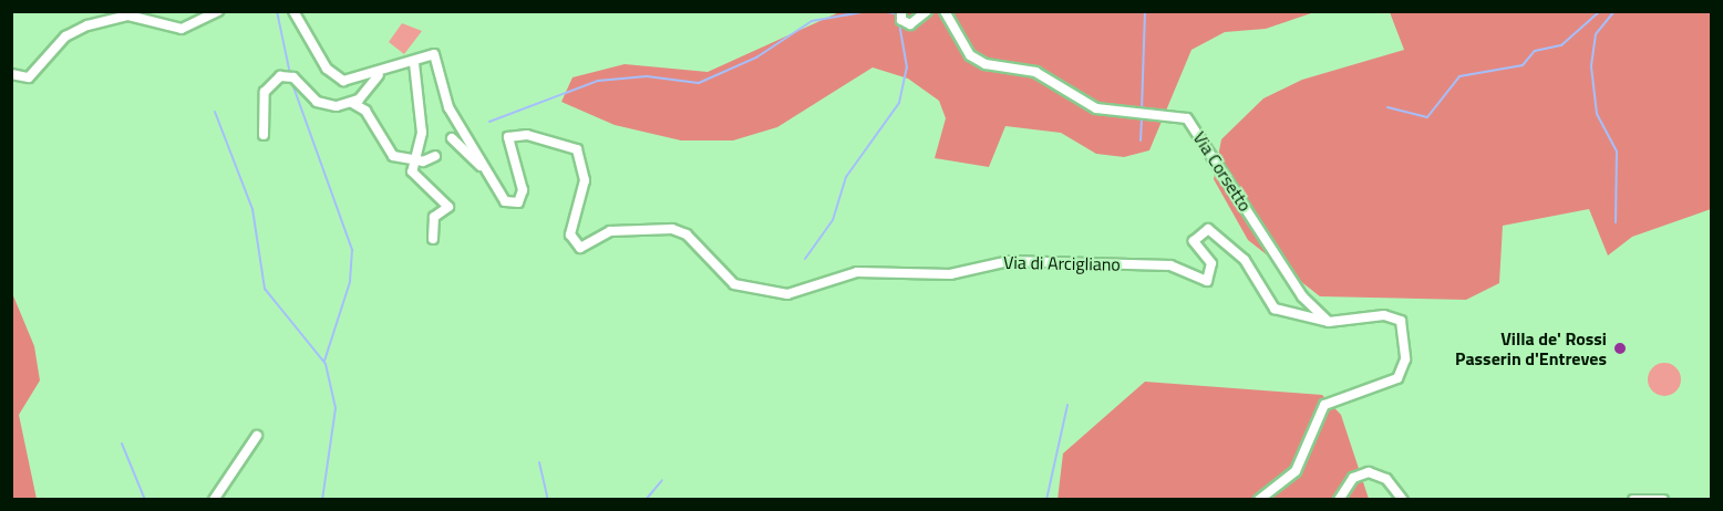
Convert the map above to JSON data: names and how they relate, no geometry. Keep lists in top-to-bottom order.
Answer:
{
  "streets": {
    "street": ["Via Corsetto", "Via di Arcigliano"]
  },
  "crossings": [
    ["Via Corsetto", "Via di Arcigliano"]
  ],
  "places": ["Villa de' Rossi Passerin d'Entreves"]
}
